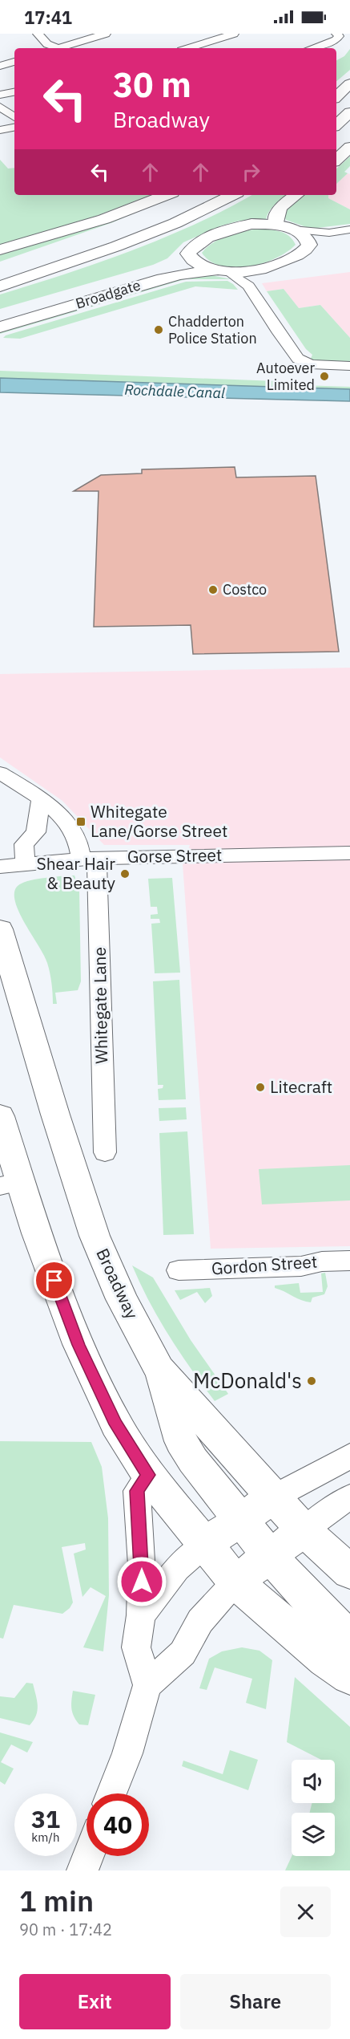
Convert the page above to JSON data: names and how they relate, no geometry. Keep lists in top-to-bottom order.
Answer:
{
  "streets": {
    "main road": ["Broadgate", "Broadway"],
    "street": ["Gorse Street", "Whitegate Lane", "Gordon Street"]
  },
  "crossings": [
    ["Gorse Street", "Whitegate Lane"]
  ],
  "water": ["Rochdale Canal"],
  "places": {
    "other": [
      "Chadderton Police Station",
      "Autoever Limited",
      "Costco",
      "Shear Hair & Beauty",
      "Litecraft",
      "McDonald's"
    ],
    "transit": ["Whitegate Lane/Gorse Street"]
  },
  "page": {
    "status": "17:41",
    "turn": ["30 m", "Broadway"],
    "speed": "31 km/h",
    "limit": "40",
    "heading": ["1 min", "90 m · 17:42"],
    "buttons": ["Exit", "Share"]
  }
}
